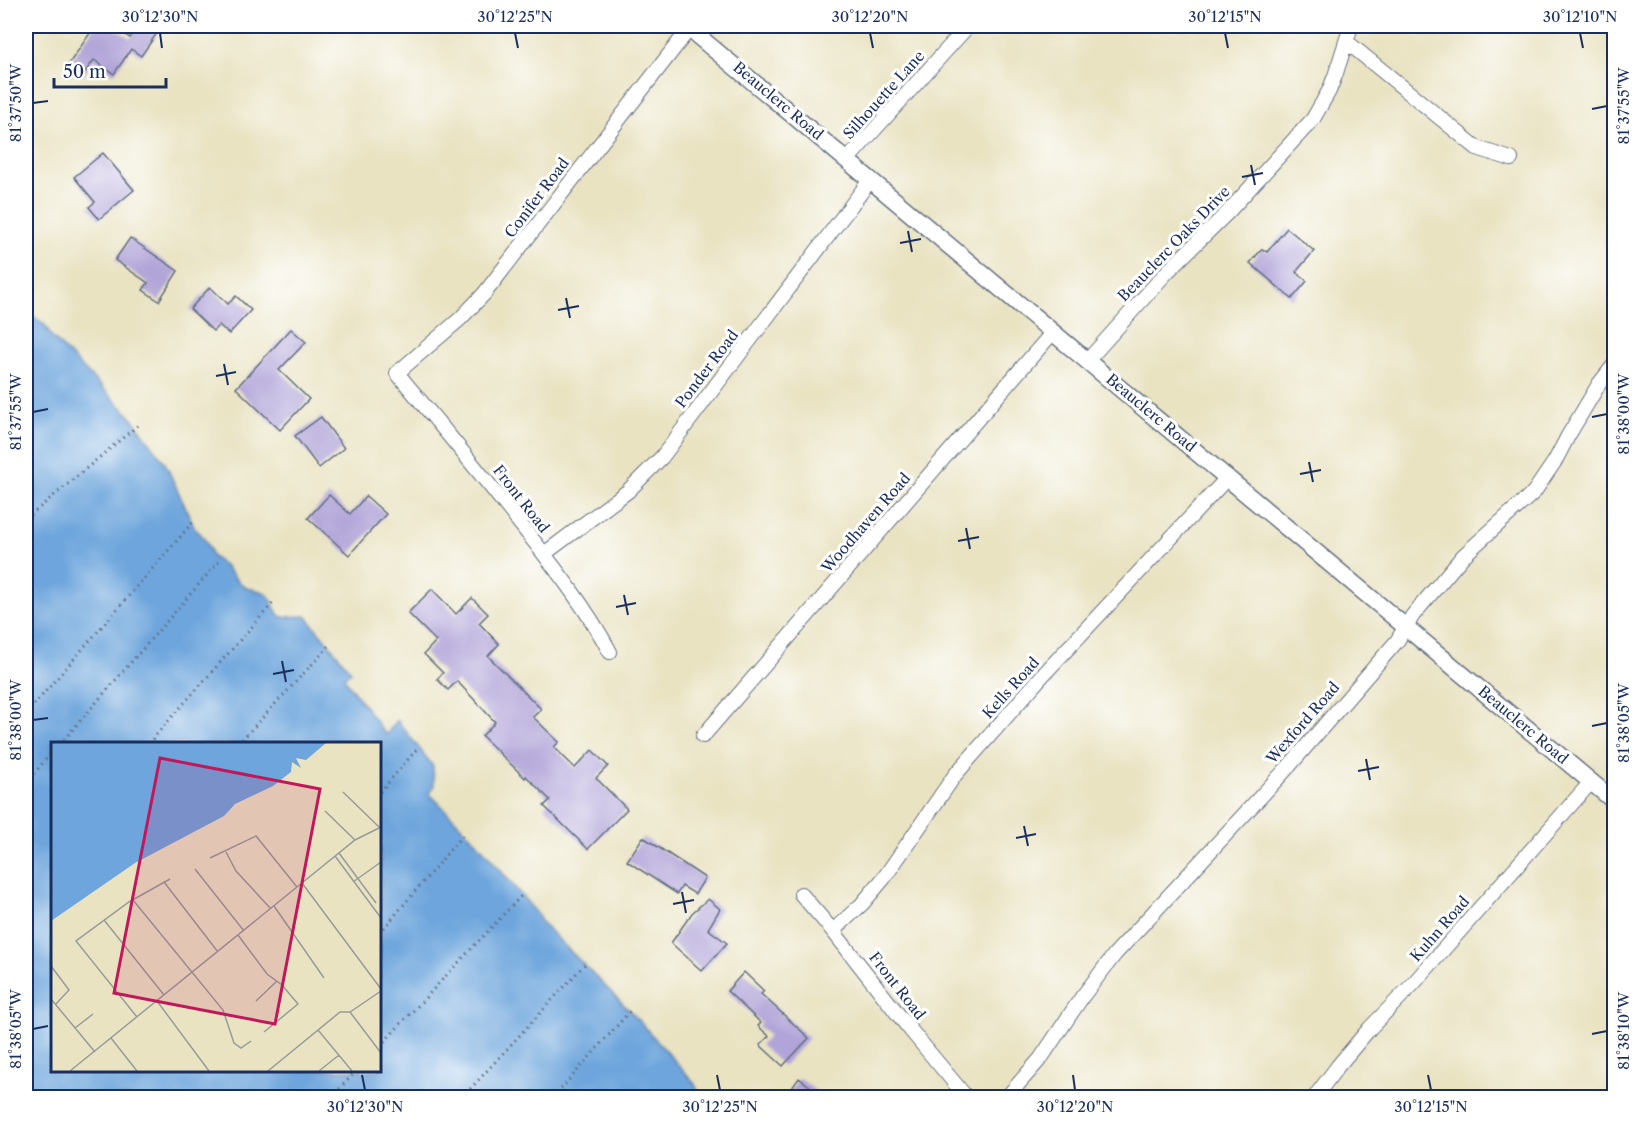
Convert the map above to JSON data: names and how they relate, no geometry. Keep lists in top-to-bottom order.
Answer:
{
  "streets": {
    "street": [
      "Silhouette Lane",
      "Beauclerc Road",
      "Conifer Road",
      "Beauclerc Oaks Drive",
      "Ponder Road",
      "Front Road",
      "Woodhaven Road",
      "Kells Road",
      "Wexford Road",
      "Kuhn Road"
    ]
  },
  "crossings": [
    ["Silhouette Lane", "Beauclerc Road"],
    ["Beauclerc Road", "Conifer Road"],
    ["Beauclerc Road", "Beauclerc Oaks Drive"],
    ["Beauclerc Road", "Ponder Road"],
    ["Beauclerc Road", "Woodhaven Road"],
    ["Beauclerc Road", "Kells Road"],
    ["Beauclerc Road", "Wexford Road"],
    ["Beauclerc Road", "Kuhn Road"],
    ["Conifer Road", "Front Road"],
    ["Ponder Road", "Front Road"],
    ["Front Road", "Kells Road"]
  ],
  "scale_bar": "50 m",
  "coordinates": [
    "30°12'30\"N",
    "30°12'25\"N",
    "30°12'20\"N",
    "30°12'15\"N",
    "30°12'10\"N",
    "81°37'50\"W",
    "81°37'55\"W",
    "81°38'00\"W",
    "81°38'05\"W",
    "81°38'10\"W"
  ]
}
